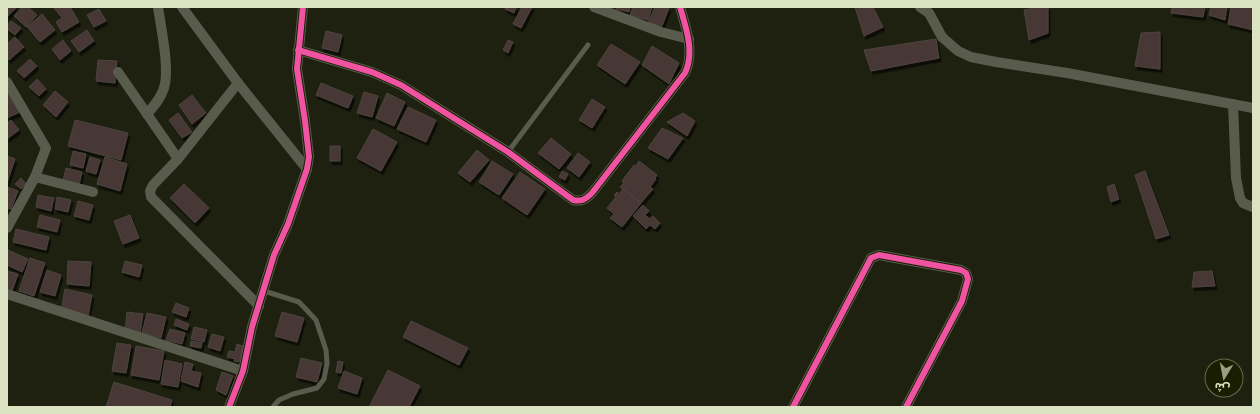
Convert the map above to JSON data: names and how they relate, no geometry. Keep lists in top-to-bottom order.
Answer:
{
  "north": "bottom"
}
